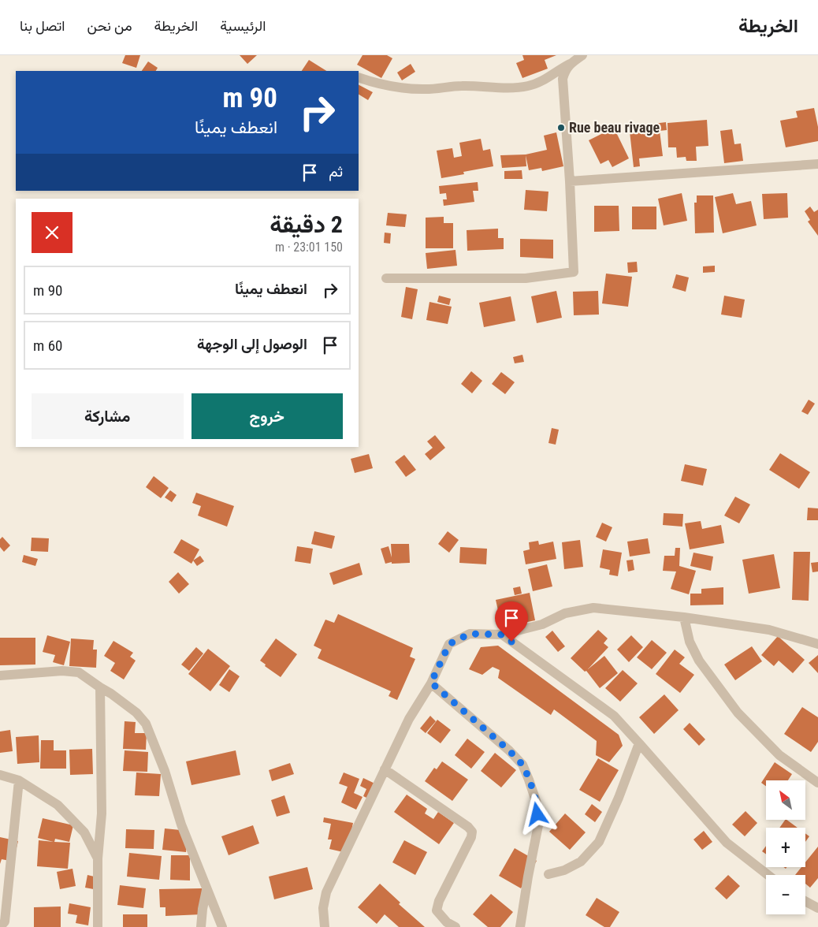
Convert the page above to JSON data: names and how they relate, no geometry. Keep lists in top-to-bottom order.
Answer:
{
  "places": ["Rue beau rivage"],
  "north": "top left",
  "page": {
    "header": "الخريطة",
    "nav": [
      "الرئيسية",
      "الخريطة",
      "من نحن",
      "اتصل بنا"
    ],
    "turn": ["90 m", "انعطف يمينًا"],
    "then": "ثم",
    "heading": ["2 دقيقة", "150 m · 23:01"],
    "list": [
      {
        "name": "انعطف يمينًا",
        "value": "90 m"
      },
      {
        "name": "الوصول إلى الوجهة",
        "value": "60 m"
      }
    ],
    "buttons": ["خروج", "مشاركة"],
    "map_buttons": ["+", "−"]
  }
}
